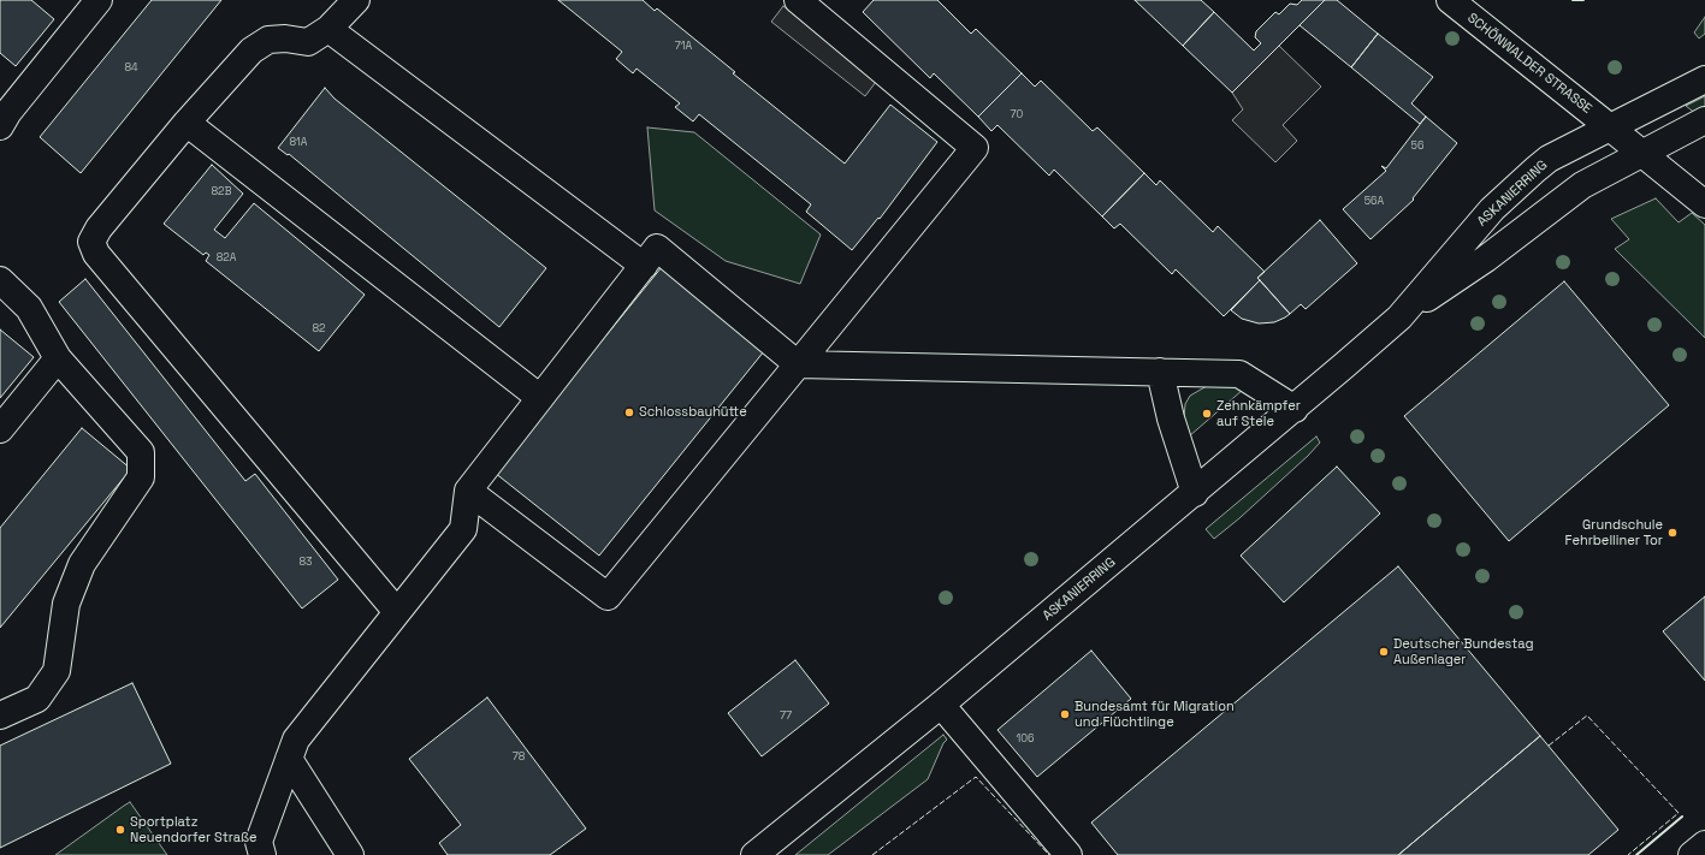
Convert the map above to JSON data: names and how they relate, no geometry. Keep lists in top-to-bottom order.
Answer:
{
  "streets": {
    "street": ["SCHÖNWALDER STRASSE", "ASKANIERRING"]
  },
  "crossings": [
    ["SCHÖNWALDER STRASSE", "ASKANIERRING"]
  ],
  "places": [
    "Schlossbauhütte",
    "Zehnkämpfer auf Stele",
    "Grundschule Fehrbelliner Tor",
    "Deutscher Bundestag Außenlager",
    "Bundesamt für Migration und Flüchtlinge",
    "Sportplatz Neuendorfer Straße"
  ],
  "house_numbers": [
    "71A",
    "84",
    "70",
    "81A",
    "56",
    "82B",
    "56A",
    "82A",
    "82",
    "83",
    "77",
    "106",
    "78"
  ]
}
